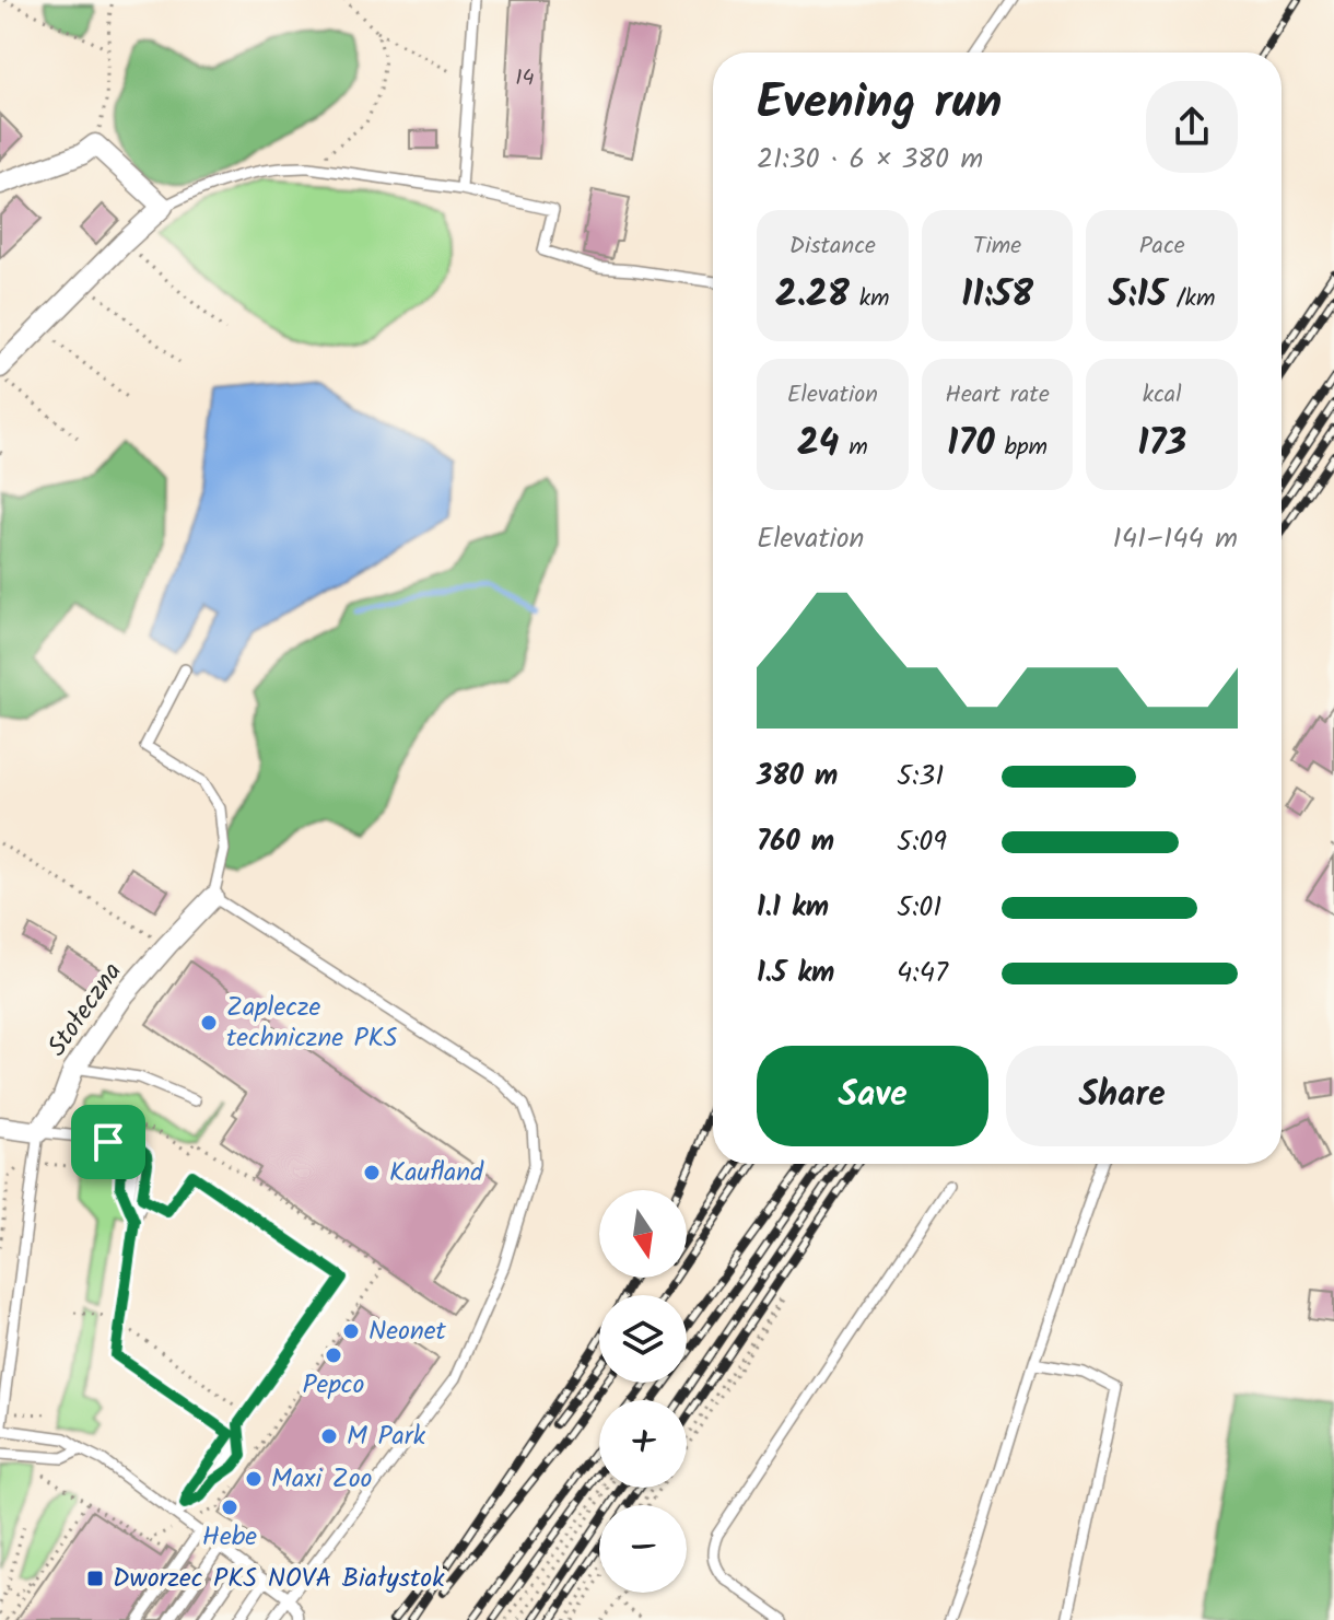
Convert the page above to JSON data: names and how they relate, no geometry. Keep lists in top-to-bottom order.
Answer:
{
  "streets": {
    "street": ["Stołeczna"]
  },
  "places": {
    "other": [
      "Zaplecze techniczne PKS",
      "Kaufland",
      "Neonet",
      "Pepco",
      "M Park",
      "Maxi Zoo",
      "Hebe"
    ],
    "transit": ["Dworzec PKS NOVA Białystok"]
  },
  "house_numbers": ["14"],
  "north": "bottom",
  "page": {
    "heading": ["Evening run", "21:30 · 6 × 380 m"],
    "stats": [
      ["Distance", "2.28 km"],
      ["Time", "11:58"],
      ["Pace", "5:15 /km"],
      ["Elevation", "24 m"],
      ["Heart rate", "170 bpm"],
      ["kcal", "173"]
    ],
    "chart": ["Elevation", "141–144 m"],
    "list": [
      {
        "name": "380 m",
        "note": "5:31"
      },
      {
        "name": "760 m",
        "note": "5:09"
      },
      {
        "name": "1.1 km",
        "note": "5:01"
      },
      {
        "name": "1.5 km",
        "note": "4:47"
      }
    ],
    "buttons": ["Save", "Share"],
    "map_buttons": ["+", "−"]
  }
}
